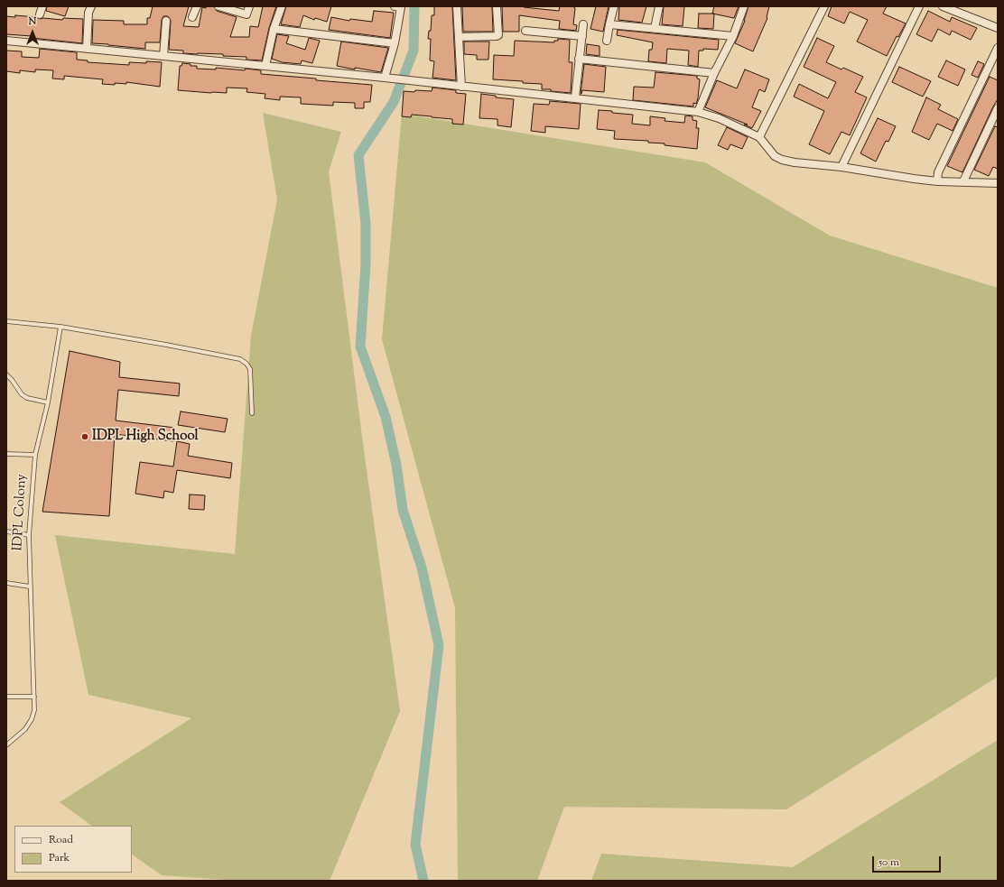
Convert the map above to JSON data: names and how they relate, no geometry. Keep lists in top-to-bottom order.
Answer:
{
  "streets": {
    "lane": ["IDPL Colony"]
  },
  "places": ["IDPL High School"],
  "legend": ["Road", "Park"],
  "scale_bar": "50 m",
  "north": "top"
}
